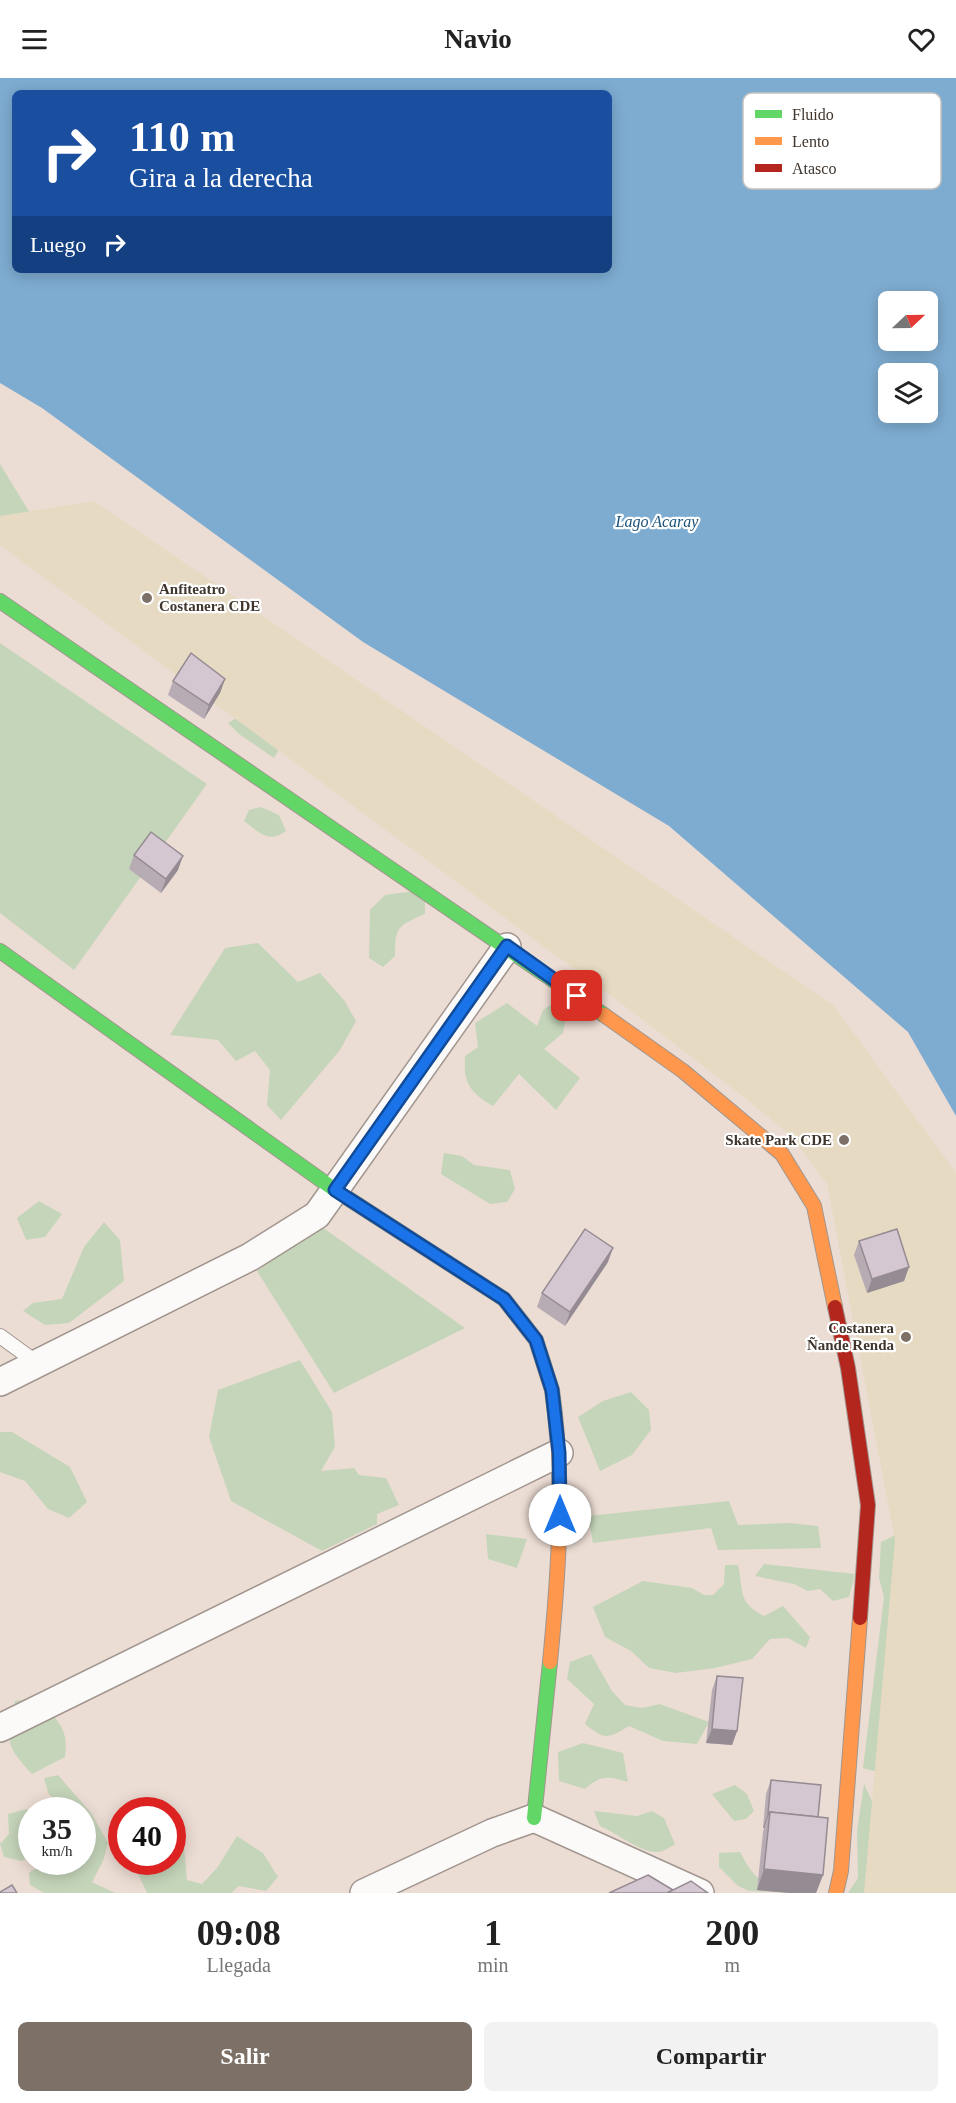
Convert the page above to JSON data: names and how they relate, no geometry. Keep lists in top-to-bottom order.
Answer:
{
  "water": ["Lago Acaray"],
  "places": ["Anfiteatro Costanera CDE", "Skate Park CDE", "Costanera Ñande Renda"],
  "legend": ["Fluido", "Lento", "Atasco"],
  "north": "right",
  "page": {
    "header": "Navio",
    "turn": ["110 m", "Gira a la derecha"],
    "then": "Luego",
    "speed": "35 km/h",
    "limit": "40",
    "eta": [
      "09:08",
      "Llegada",
      "1",
      "min",
      "200",
      "m"
    ],
    "buttons": ["Salir", "Compartir"]
  }
}
